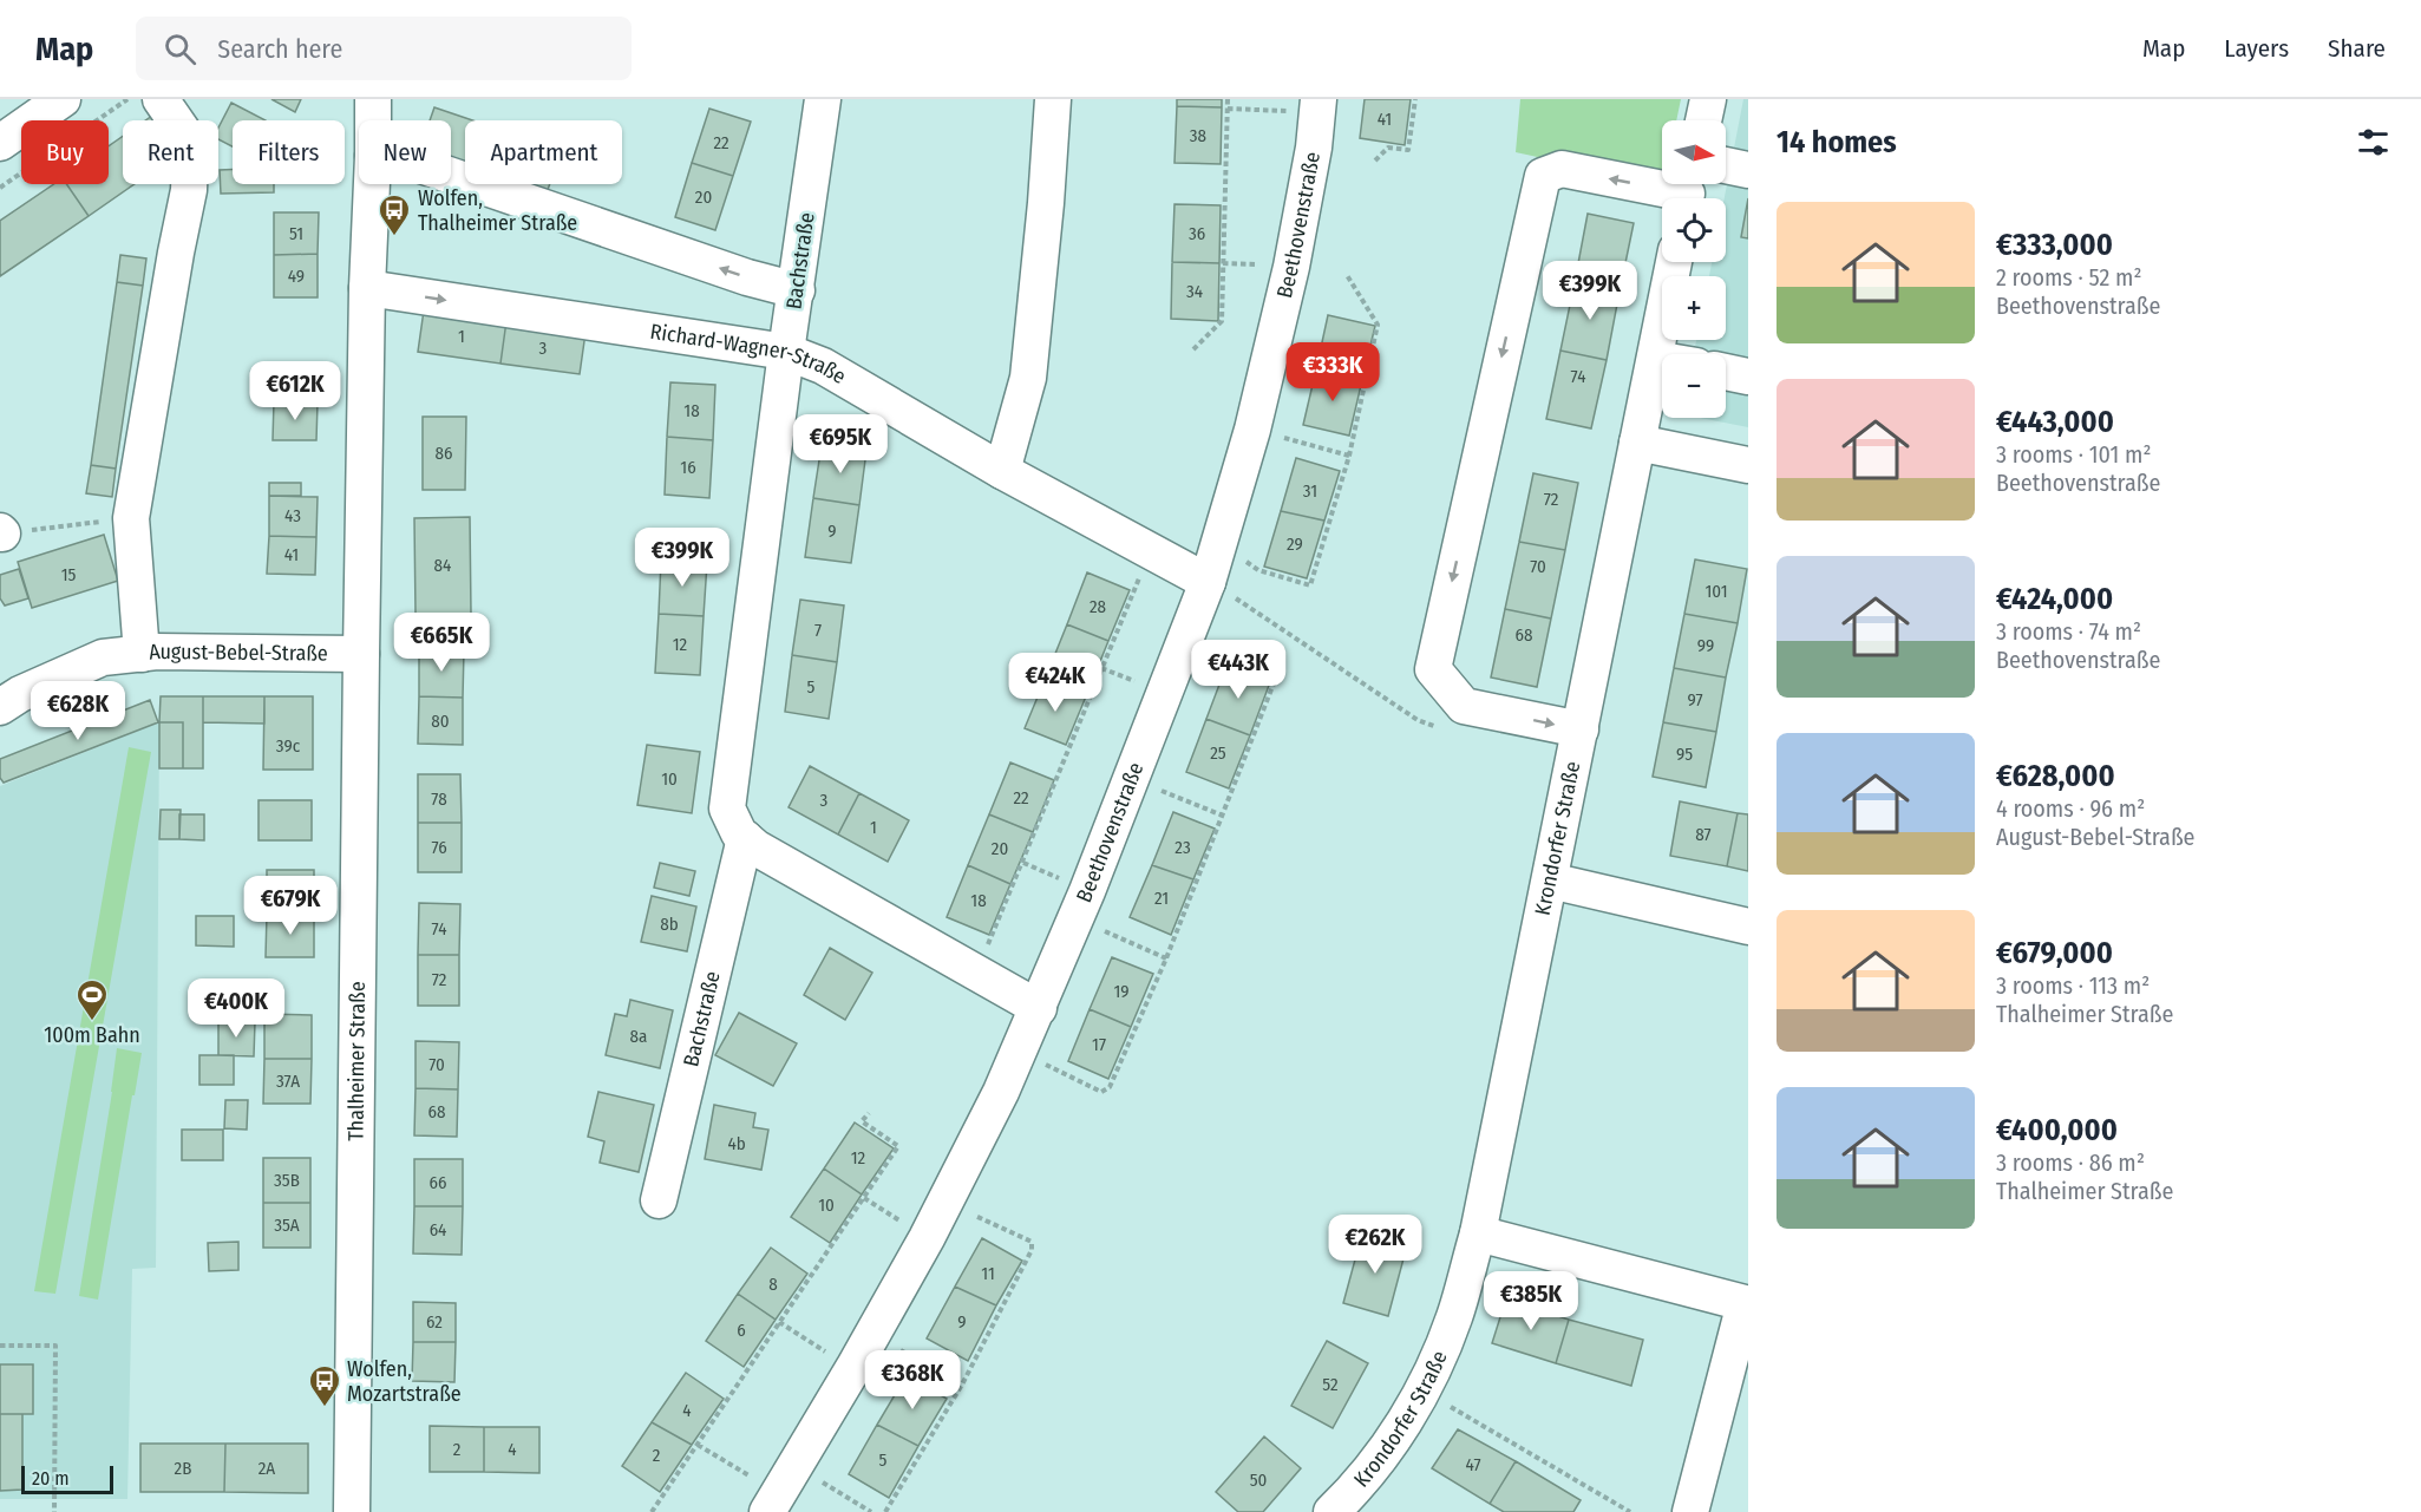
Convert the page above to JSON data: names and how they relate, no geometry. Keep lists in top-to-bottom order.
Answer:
{
  "streets": {
    "street": [
      "Beethovenstraße",
      "Bachstraße",
      "Richard-Wagner-Straße",
      "August-Bebel-Straße",
      "Krondorfer Straße",
      "Thalheimer Straße"
    ]
  },
  "crossings": [
    ["Beethovenstraße", "Bachstraße"],
    ["Beethovenstraße", "Richard-Wagner-Straße"],
    ["Bachstraße", "Richard-Wagner-Straße"],
    ["Richard-Wagner-Straße", "Thalheimer Straße"],
    ["August-Bebel-Straße", "Thalheimer Straße"]
  ],
  "places": {
    "bus stop": ["Wolfen, Thalheimer Straße", "Wolfen, Mozartstraße"],
    "sports": ["100m Bahn"]
  },
  "house_numbers": [
    "41",
    "38",
    "22",
    "20",
    "51",
    "36",
    "49",
    "34",
    "1",
    "3",
    "74",
    "18",
    "86",
    "16",
    "31",
    "72",
    "43",
    "9",
    "29",
    "41",
    "84",
    "70",
    "15",
    "101",
    "28",
    "7",
    "68",
    "12",
    "99",
    "5",
    "97",
    "80",
    "39c",
    "25",
    "95",
    "10",
    "22",
    "78",
    "3",
    "1",
    "87",
    "76",
    "23",
    "20",
    "21",
    "18",
    "8b",
    "74",
    "72",
    "19",
    "8a",
    "17",
    "70",
    "37A",
    "68",
    "4b",
    "12",
    "35B",
    "66",
    "10",
    "35A",
    "64",
    "11",
    "8",
    "62",
    "9",
    "6",
    "52",
    "4",
    "2",
    "4",
    "2",
    "5",
    "47",
    "2B",
    "2A",
    "50"
  ],
  "scale_bar": "20 m",
  "north": "right",
  "page": {
    "header": "Map",
    "search": "Search here",
    "nav": ["Map", "Layers", "Share"],
    "heading": "14 homes",
    "map_buttons": ["+", "−"],
    "chip": [
      "Buy",
      "Rent",
      "Filters",
      "New",
      "Apartment"
    ],
    "list": [
      {
        "name": "€333,000",
        "note": "2 rooms · 52 m² · Beethovenstraße"
      },
      {
        "name": "€443,000",
        "note": "3 rooms · 101 m² · Beethovenstraße"
      },
      {
        "name": "€424,000",
        "note": "3 rooms · 74 m² · Beethovenstraße"
      },
      {
        "name": "€628,000",
        "note": "4 rooms · 96 m² · August-Bebel-Straße"
      },
      {
        "name": "€679,000",
        "note": "3 rooms · 113 m² · Thalheimer Straße"
      },
      {
        "name": "€400,000",
        "note": "3 rooms · 86 m² · Thalheimer Straße"
      }
    ],
    "price": [
      "€399K",
      "€333K",
      "€612K",
      "€695K",
      "€399K",
      "€665K",
      "€443K",
      "€424K",
      "€628K",
      "€679K",
      "€400K",
      "€262K",
      "€385K",
      "€368K"
    ],
    "scale": "20 m"
  }
}
